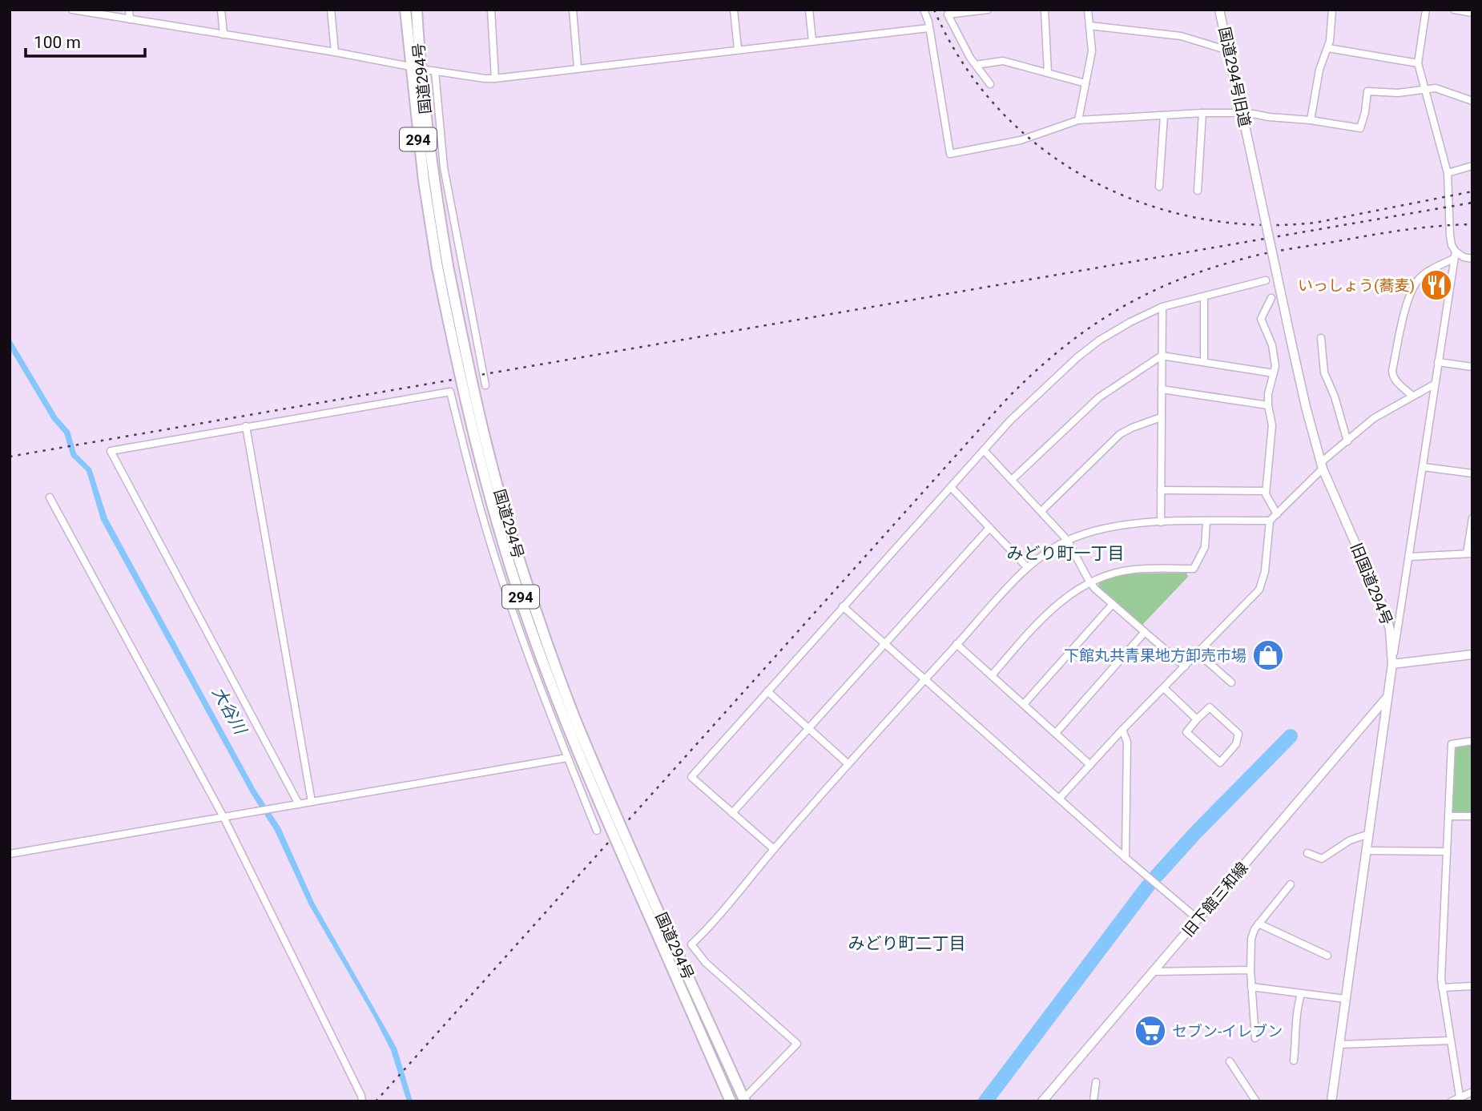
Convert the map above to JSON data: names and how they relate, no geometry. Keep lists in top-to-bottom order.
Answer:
{
  "streets": {
    "highway": ["国道294号", "294"],
    "street": ["国道294号旧道", "旧国道294号", "旧下館三和線"]
  },
  "crossings": [
    ["国道294号旧道", "旧国道294号"],
    ["旧国道294号", "旧下館三和線"]
  ],
  "districts": ["みどり町一丁目", "みどり町二丁目"],
  "water": ["大谷川"],
  "places": {
    "restaurant": ["いっしょう(蕎麦)"],
    "shop": ["下館丸共青果地方卸売市場"],
    "supermarket": ["セブン-イレブン"]
  },
  "scale_bar": "100 m"
}
